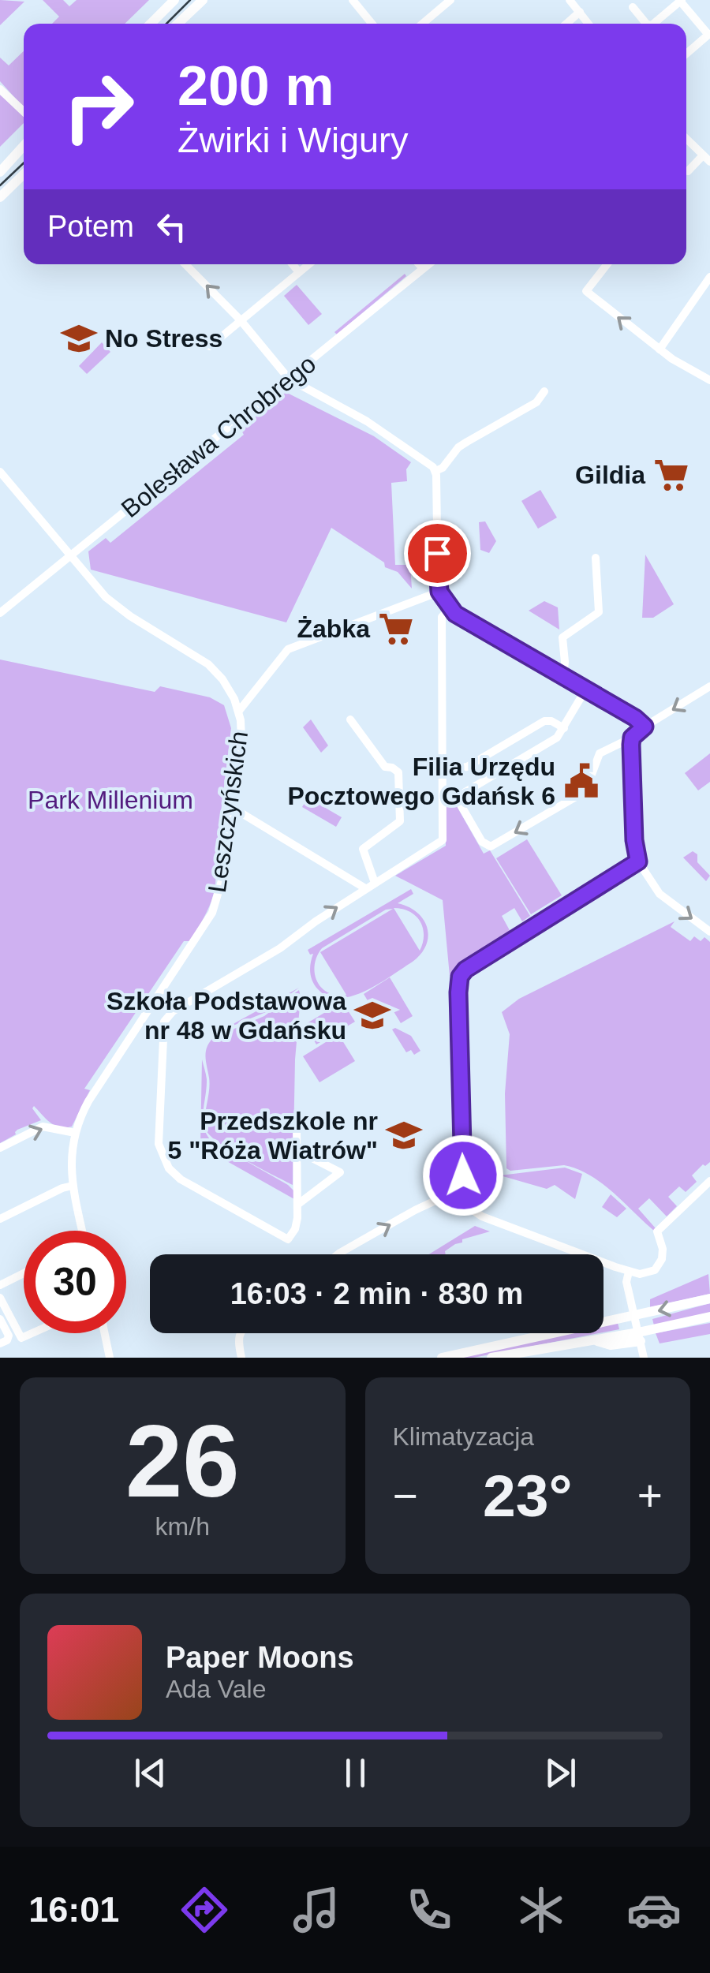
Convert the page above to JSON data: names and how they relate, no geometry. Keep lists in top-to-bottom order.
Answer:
{
  "streets": {
    "street": ["Bolesława Chrobrego", "Leszczyńskich"]
  },
  "crossings": [
    ["Bolesława Chrobrego", "Leszczyńskich"]
  ],
  "parks": ["Park Millenium"],
  "places": {
    "school or university": ["No Stress", "Szkoła Podstawowa nr 48 w Gdańsku", "Przedszkole nr 5 \"Róża Wiatrów\""],
    "supermarket": ["Gildia", "Żabka"],
    "public building": ["Filia Urzędu Pocztowego Gdańsk 6"]
  },
  "page": {
    "turn": ["200 m", "Żwirki i Wigury"],
    "then": "Potem",
    "limit": "30",
    "trip": "16:03 · 2 min · 830 m",
    "tile": [
      ["26", "km/h"],
      "Klimatyzacja"
    ],
    "heat": ["−", "23°", "+"],
    "song": ["Paper Moons", "Ada Vale"],
    "tabs": "16:01"
  }
}
